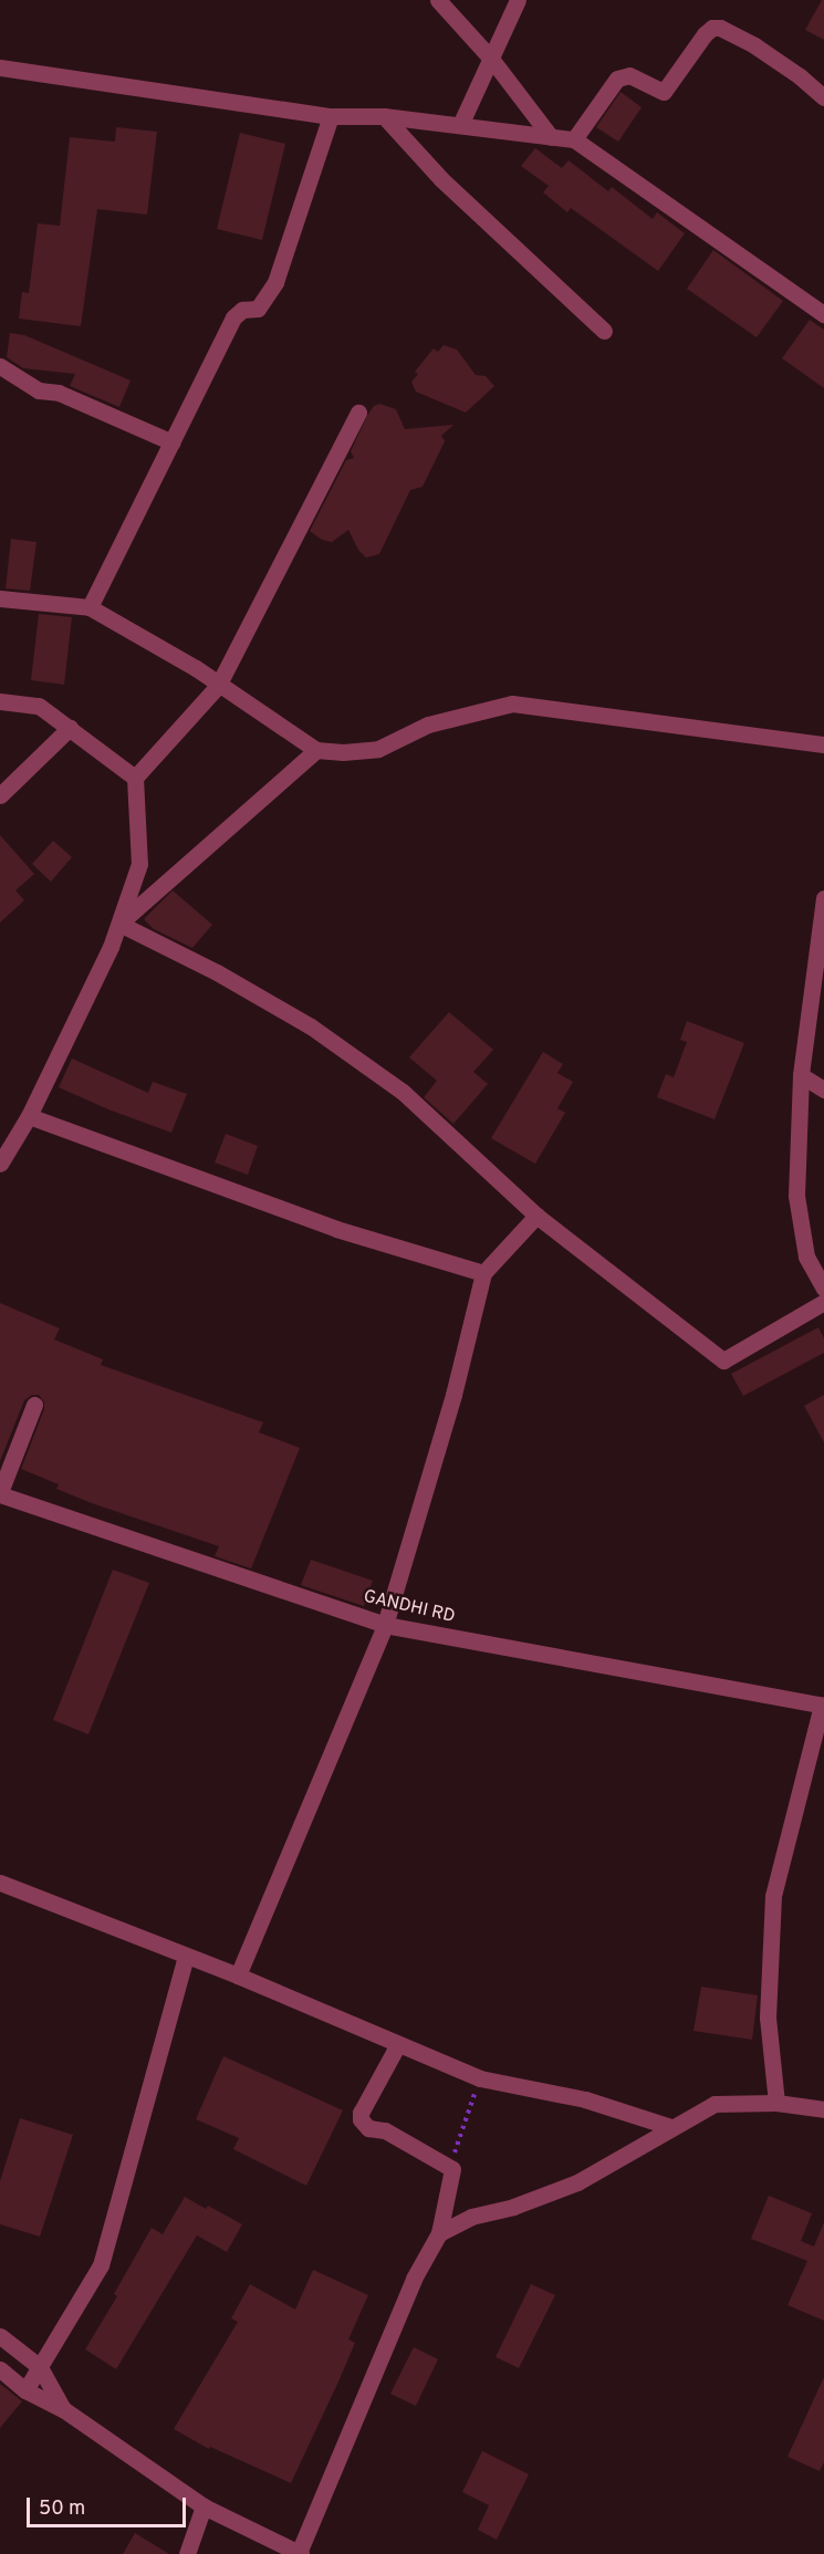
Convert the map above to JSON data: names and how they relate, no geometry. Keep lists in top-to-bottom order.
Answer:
{
  "streets": {
    "street": ["GANDHI RD"]
  },
  "scale_bar": "50 m"
}
